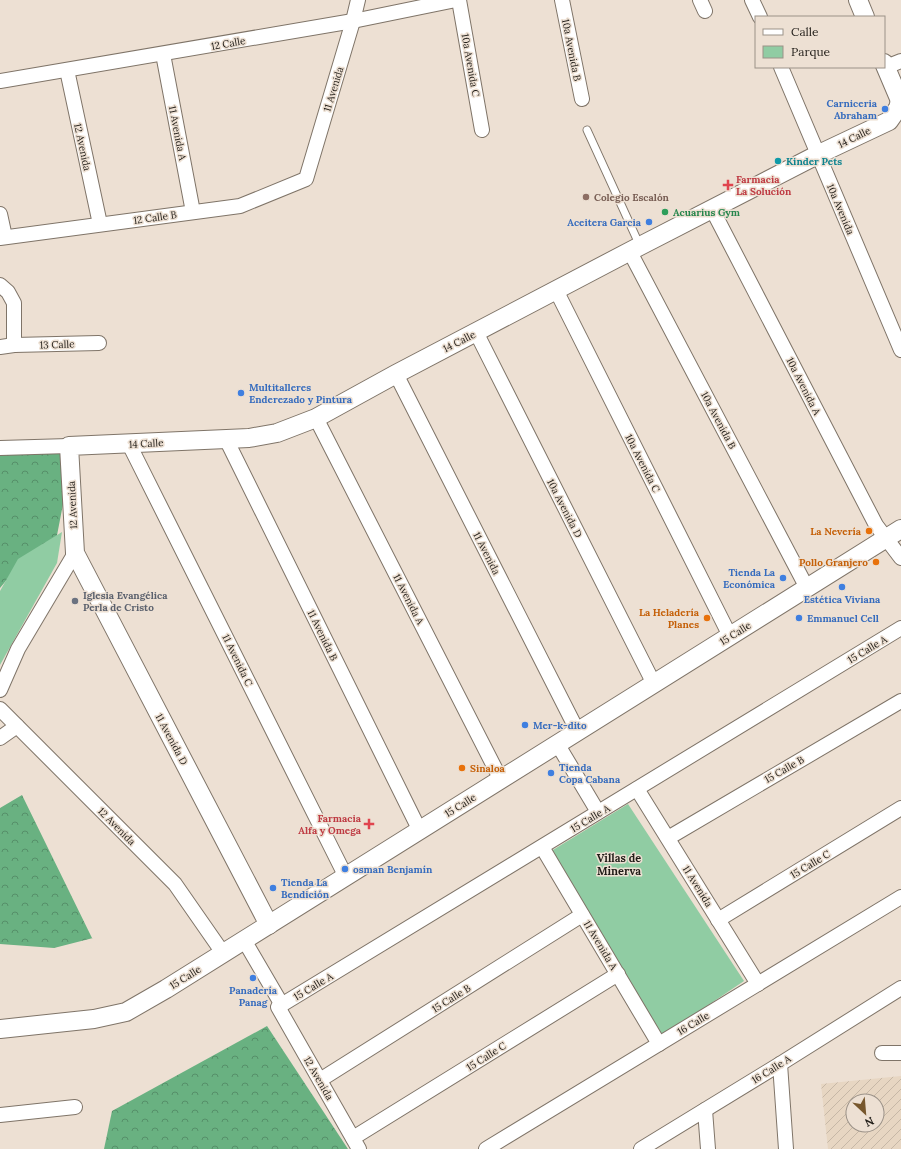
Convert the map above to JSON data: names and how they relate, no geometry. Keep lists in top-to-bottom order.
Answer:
{
  "streets": {
    "street": [
      "12 Calle",
      "10a Avenida B",
      "10a Avenida C",
      "11 Avenida",
      "11 Avenida A",
      "14 Calle",
      "12 Avenida",
      "10a Avenida",
      "12 Calle B",
      "13 Calle",
      "10a Avenida A",
      "10a Avenida D",
      "15 Calle",
      "11 Avenida B",
      "15 Calle A",
      "11 Avenida C",
      "11 Avenida D",
      "15 Calle B",
      "15 Calle C",
      "16 Calle",
      "16 Calle A"
    ]
  },
  "crossings": [
    ["12 Calle", "11 Avenida"],
    ["12 Calle", "11 Avenida A"],
    ["12 Calle", "12 Avenida"],
    ["10a Avenida B", "14 Calle"],
    ["10a Avenida B", "15 Calle"],
    ["10a Avenida C", "14 Calle"],
    ["10a Avenida C", "15 Calle"],
    ["11 Avenida", "14 Calle"],
    ["11 Avenida", "12 Calle B"],
    ["11 Avenida", "15 Calle"],
    ["11 Avenida", "15 Calle A"],
    ["11 Avenida", "15 Calle B"],
    ["11 Avenida", "15 Calle C"],
    ["11 Avenida", "16 Calle"],
    ["11 Avenida A", "14 Calle"],
    ["11 Avenida A", "12 Calle B"],
    ["11 Avenida A", "15 Calle"],
    ["11 Avenida A", "15 Calle A"],
    ["11 Avenida A", "15 Calle B"],
    ["11 Avenida A", "15 Calle C"],
    ["11 Avenida A", "16 Calle"],
    ["14 Calle", "12 Avenida"],
    ["14 Calle", "10a Avenida"],
    ["14 Calle", "10a Avenida A"],
    ["14 Calle", "10a Avenida D"],
    ["14 Calle", "11 Avenida B"],
    ["14 Calle", "11 Avenida C"],
    ["12 Avenida", "12 Calle B"],
    ["12 Avenida", "15 Calle"],
    ["12 Avenida", "15 Calle A"],
    ["12 Avenida", "11 Avenida D"],
    ["12 Avenida", "15 Calle B"],
    ["12 Avenida", "15 Calle C"],
    ["10a Avenida A", "15 Calle"],
    ["10a Avenida D", "15 Calle"],
    ["15 Calle", "11 Avenida B"],
    ["15 Calle", "11 Avenida C"],
    ["15 Calle", "11 Avenida D"]
  ],
  "districts": ["Villas de Minerva"],
  "places": {
    "other": [
      "Carniceria Abraham",
      "Kinder Pets",
      "Colegio Escalón",
      "Acuarius Gym",
      "Aceitera Garcia",
      "Multitalleres Enderezado y Pintura",
      "La Nevería",
      "Pollo Granjero",
      "Tienda La Económica",
      "Estética Viviana",
      "Iglesia Evangélica Perla de Cristo",
      "La Heladería Planes",
      "Emmanuel Cell",
      "Mer-k-dito",
      "Sinaloa",
      "Tienda Copa Cabana",
      "osman Benjamín",
      "Tienda La Bendición",
      "Panadería Panag"
    ],
    "health": ["Farmacia La Solución", "Farmacia Alfa y Omega"]
  },
  "legend": ["Calle", "Parque"],
  "north": "bottom right"
}
